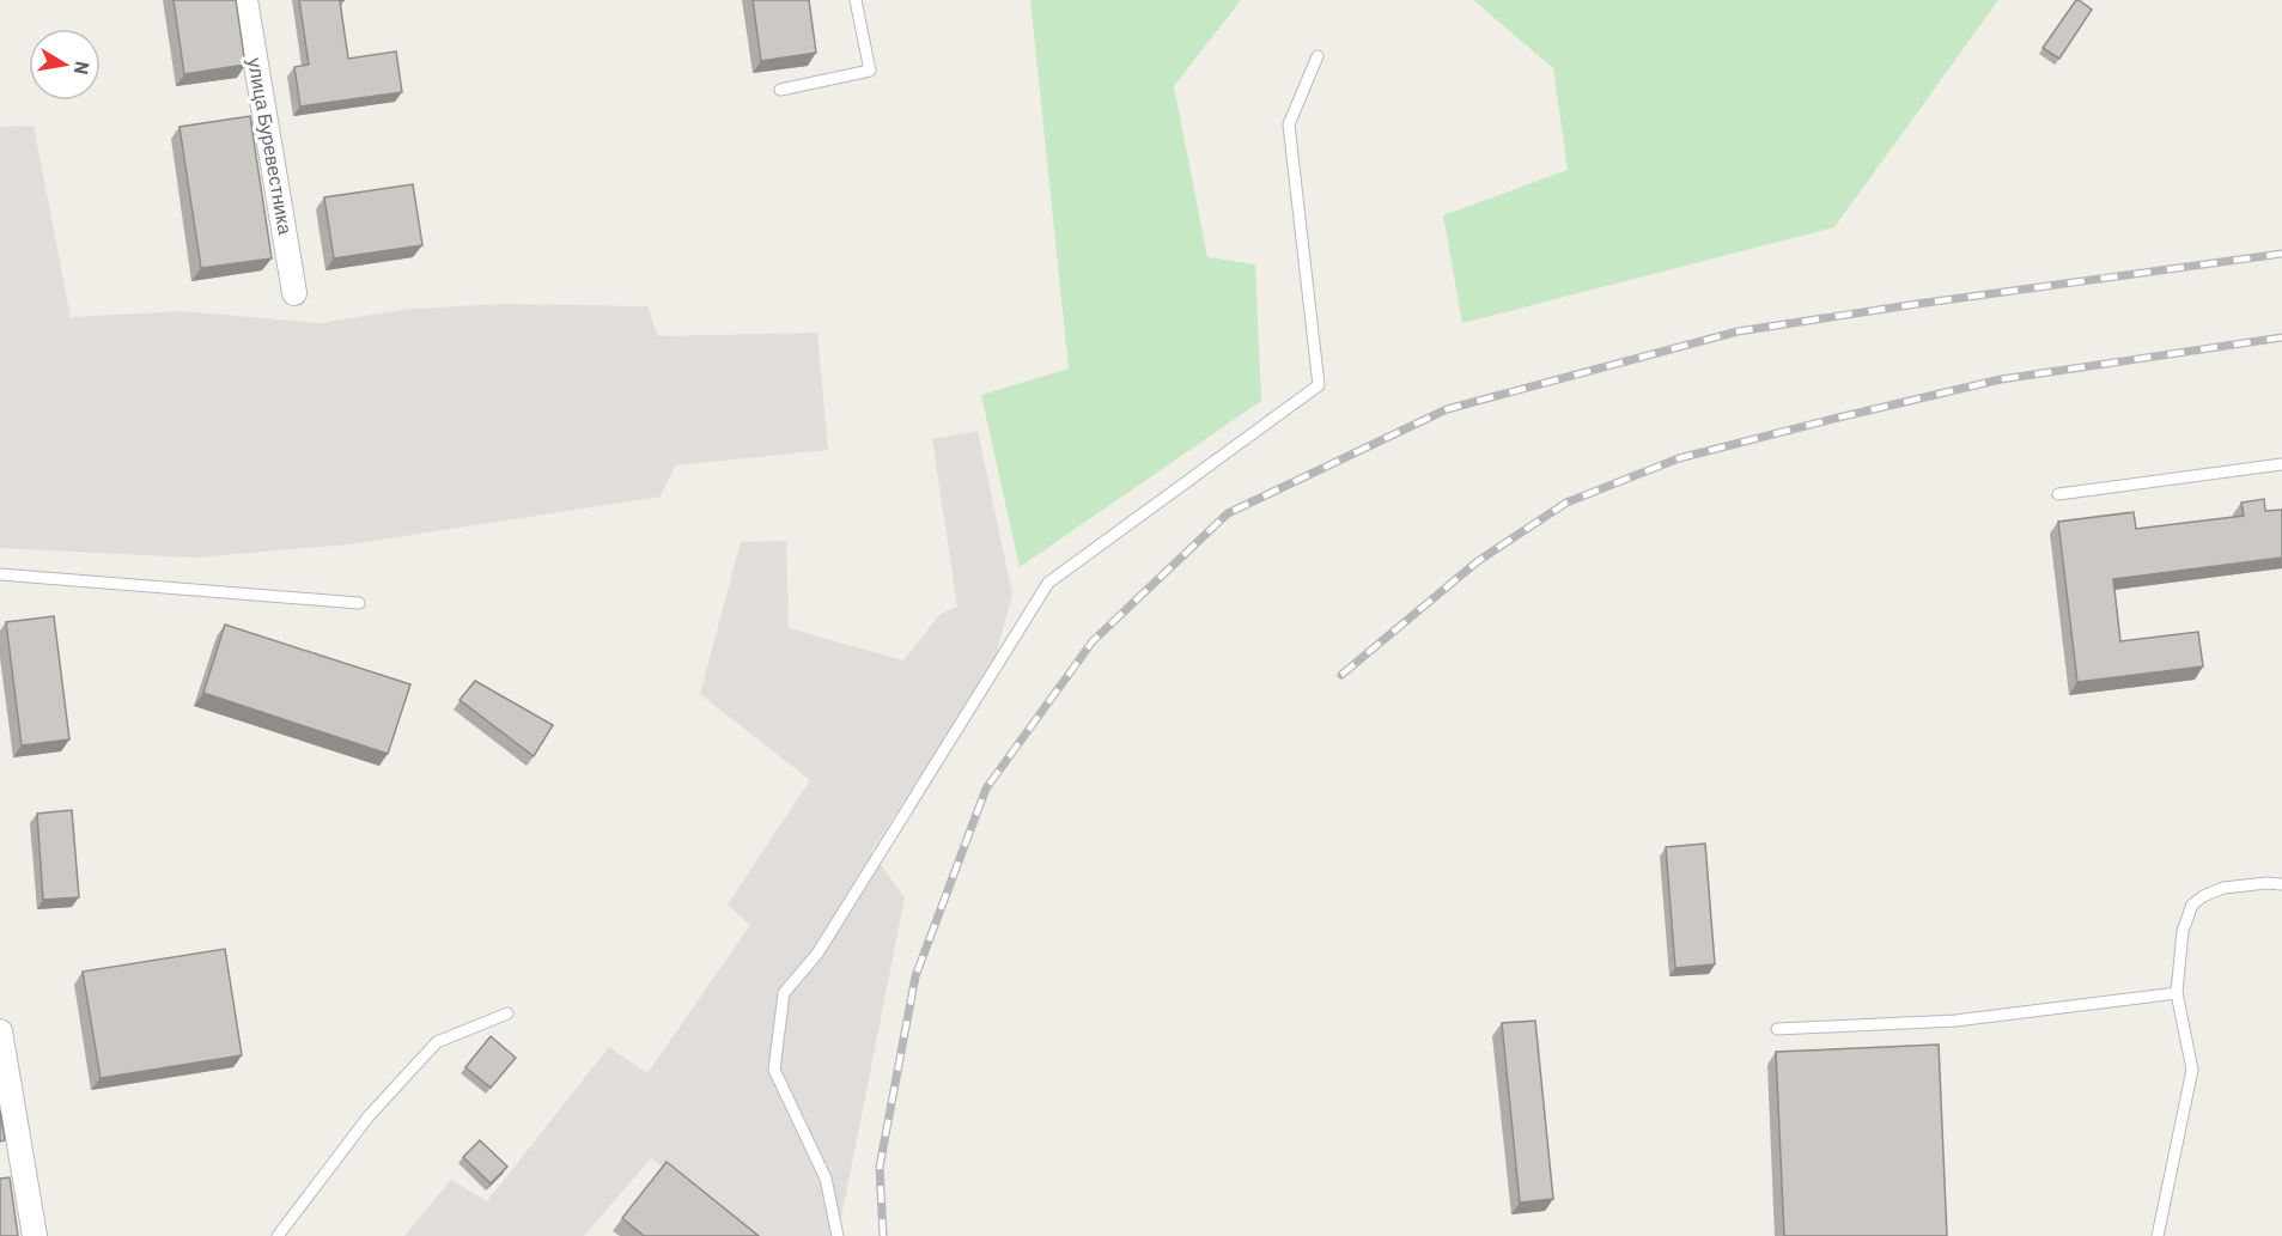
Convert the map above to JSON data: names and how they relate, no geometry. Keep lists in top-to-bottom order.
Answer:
{
  "streets": {
    "street": ["улица Буревестника"]
  },
  "north": "right"
}
